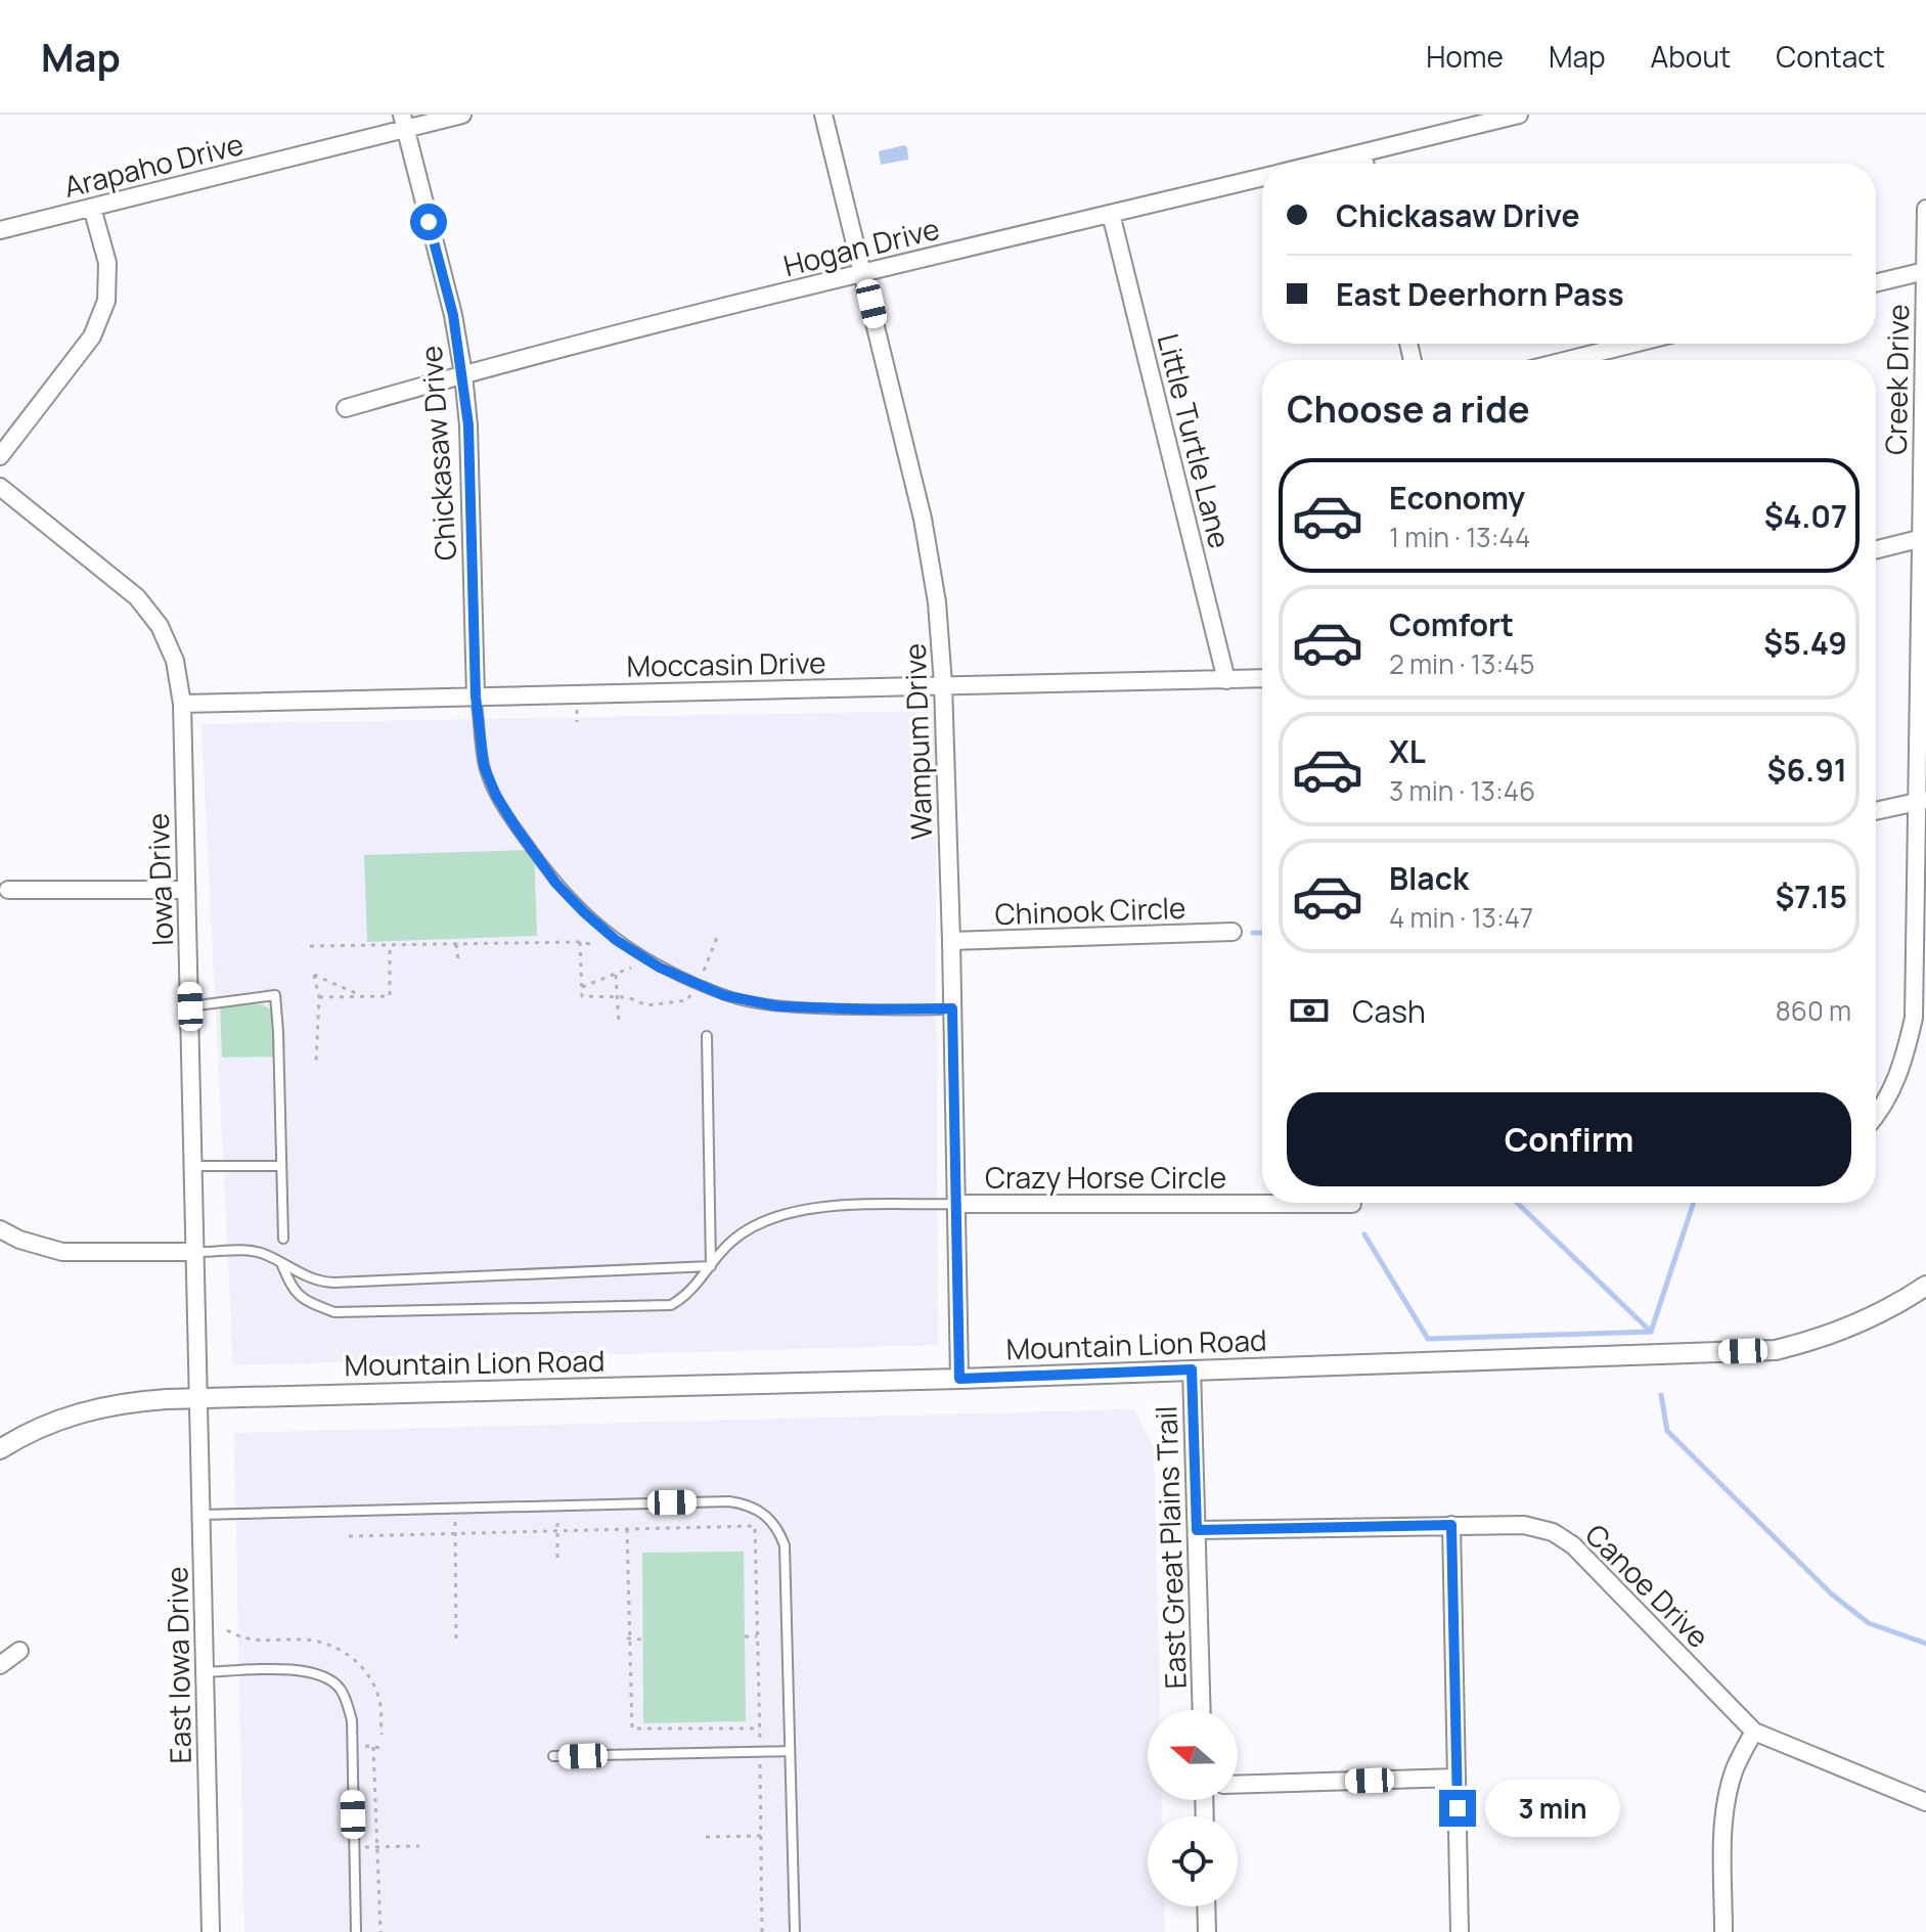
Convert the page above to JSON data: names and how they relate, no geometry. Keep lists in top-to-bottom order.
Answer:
{
  "streets": {
    "street": [
      "Arapaho Drive",
      "Hogan Drive",
      "Creek Drive",
      "Little Turtle Lane",
      "Chickasaw Drive",
      "Moccasin Drive",
      "Wampum Drive",
      "Iowa Drive",
      "Chinook Circle",
      "Crazy Horse Circle",
      "Mountain Lion Road",
      "East Great Plains Trail",
      "Canoe Drive",
      "East Iowa Drive"
    ]
  },
  "crossings": [
    ["Arapaho Drive", "Chickasaw Drive"],
    ["Hogan Drive", "Little Turtle Lane"],
    ["Hogan Drive", "Chickasaw Drive"],
    ["Hogan Drive", "Wampum Drive"],
    ["Little Turtle Lane", "Moccasin Drive"],
    ["Chickasaw Drive", "Moccasin Drive"],
    ["Moccasin Drive", "Wampum Drive"],
    ["Moccasin Drive", "Iowa Drive"],
    ["Wampum Drive", "Chinook Circle"],
    ["Wampum Drive", "Crazy Horse Circle"],
    ["Wampum Drive", "Mountain Lion Road"],
    ["Iowa Drive", "Mountain Lion Road"],
    ["Iowa Drive", "East Iowa Drive"],
    ["Mountain Lion Road", "East Great Plains Trail"],
    ["Mountain Lion Road", "East Iowa Drive"],
    ["East Great Plains Trail", "Canoe Drive"]
  ],
  "north": "left",
  "page": {
    "header": "Map",
    "nav": [
      "Home",
      "Map",
      "About",
      "Contact"
    ],
    "banner": ["Chickasaw Drive", "East Deerhorn Pass"],
    "heading": "Choose a ride",
    "list": [
      {
        "name": "Economy",
        "note": "1 min · 13:44",
        "value": "$4.07"
      },
      {
        "name": "Comfort",
        "note": "2 min · 13:45",
        "value": "$5.49"
      },
      {
        "name": "XL",
        "note": "3 min · 13:46",
        "value": "$6.91"
      },
      {
        "name": "Black",
        "note": "4 min · 13:47",
        "value": "$7.15"
      }
    ],
    "pay": ["Cash", "860 m"],
    "buttons": "Confirm",
    "bubble": "3 min"
  }
}
